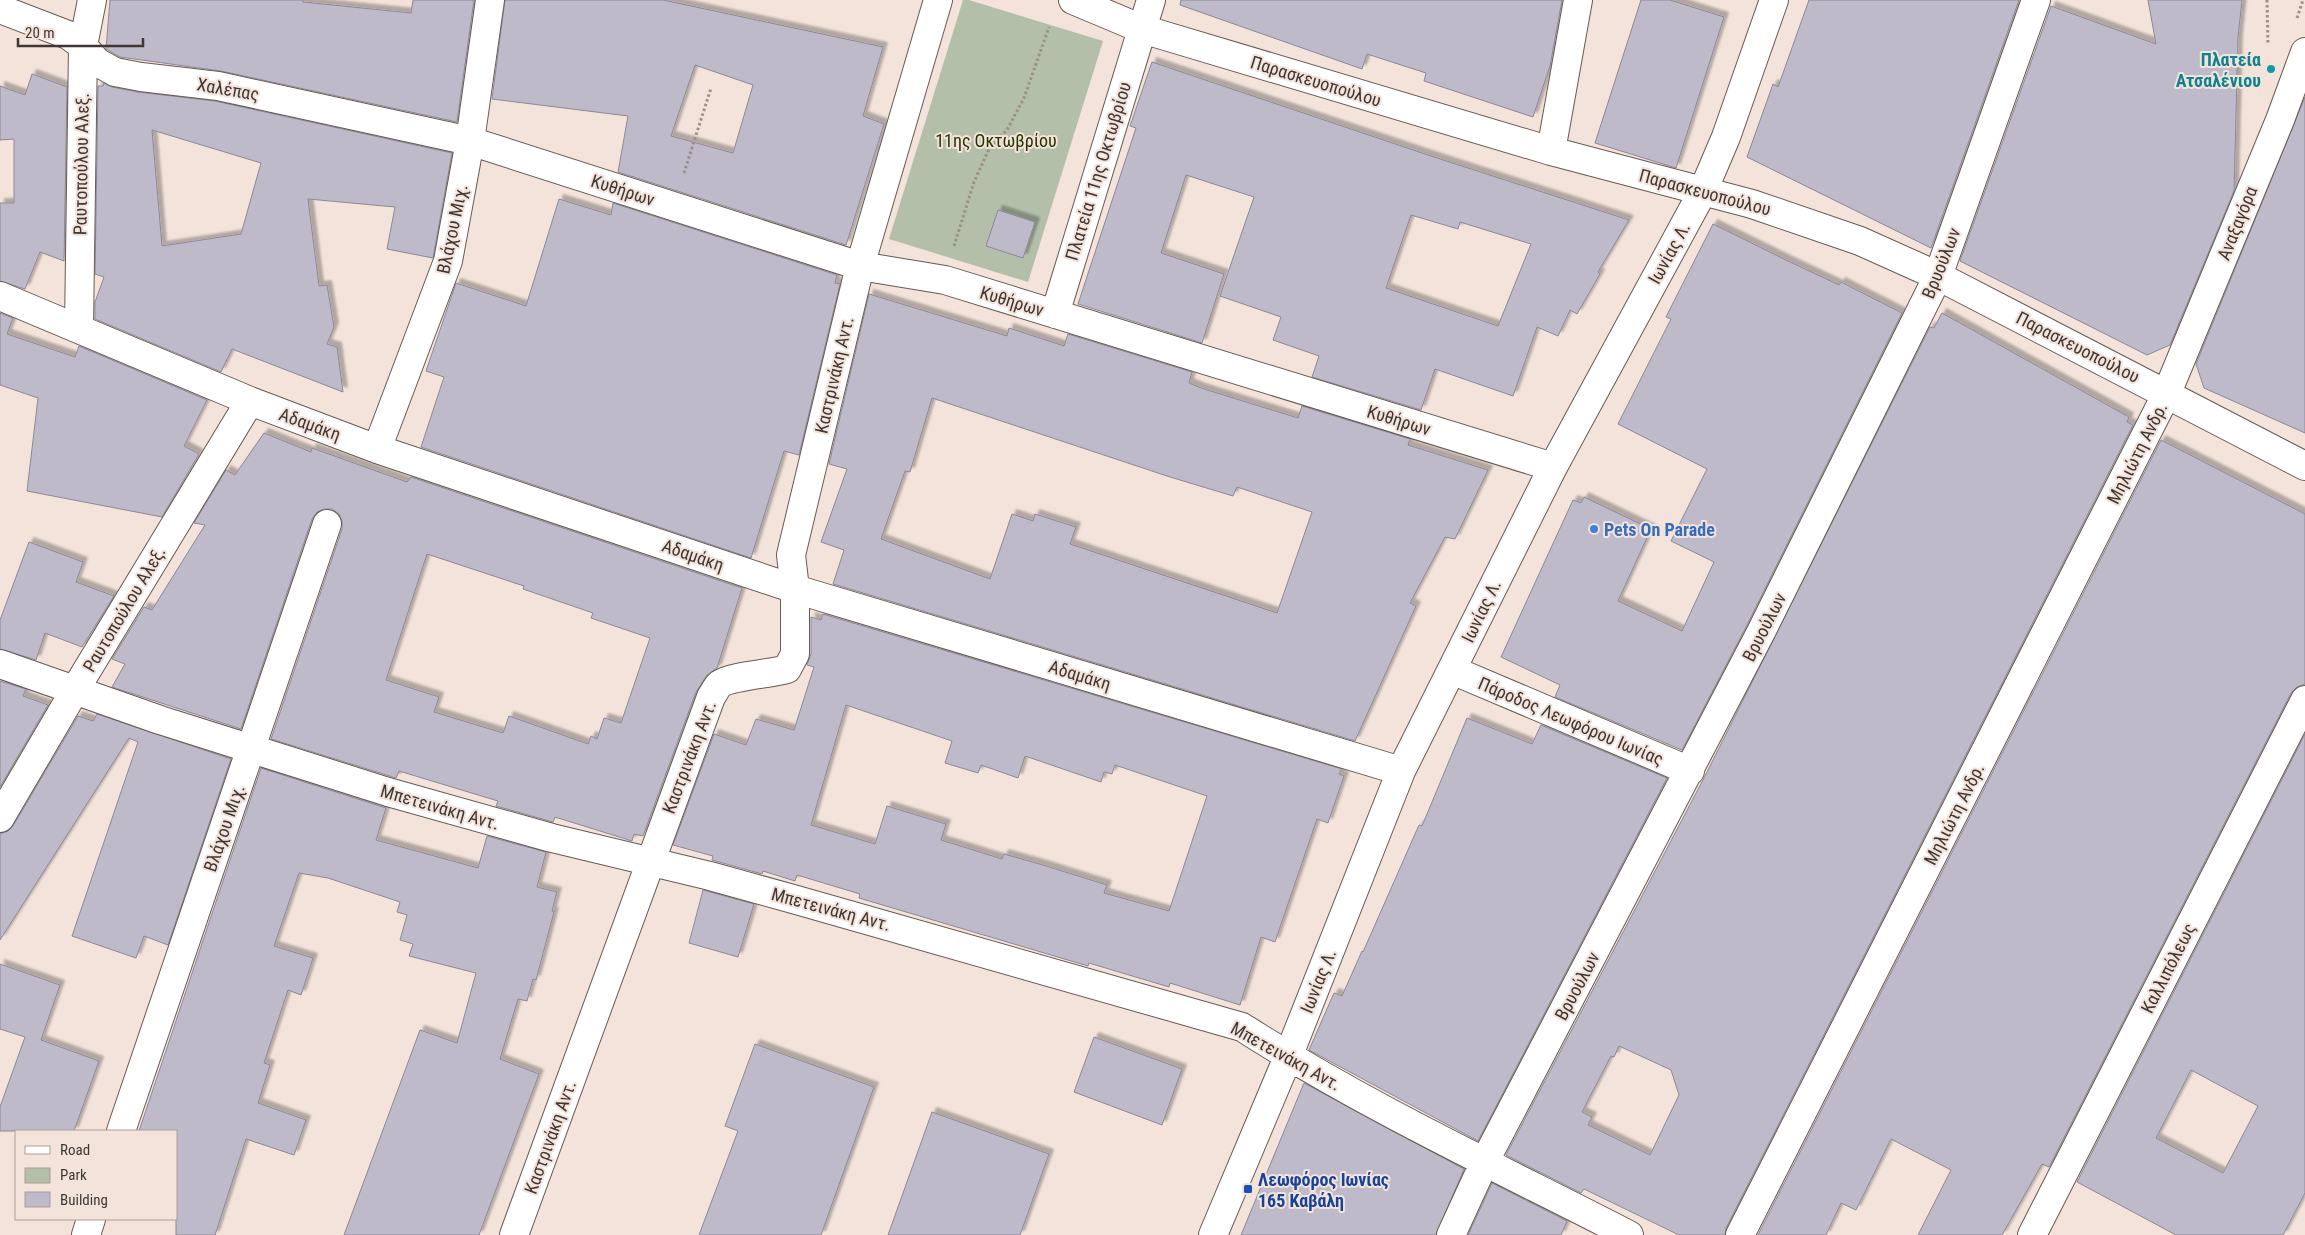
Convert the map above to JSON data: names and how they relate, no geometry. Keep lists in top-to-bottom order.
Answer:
{
  "streets": {
    "street": [
      "Παρασκευοπούλου",
      "Χαλέπας",
      "Ραυτοπούλου Αλεξ.",
      "Πλατεία 11ης Οκτωβρίου",
      "Κυθήρων",
      "Αναξαγόρα",
      "Βλάχου Μιχ.",
      "Ιωνίας Λ.",
      "Βρυούλων",
      "Καστρινάκη Αντ.",
      "Αδαμάκη",
      "Μηλιώτη Ανδρ.",
      "Πάροδος Λεωφόρου Ιωνίας",
      "Μπετεινάκη Αντ.",
      "Καλλιπόλεως"
    ]
  },
  "crossings": [
    ["Παρασκευοπούλου", "Πλατεία 11ης Οκτωβρίου"],
    ["Παρασκευοπούλου", "Αναξαγόρα"],
    ["Παρασκευοπούλου", "Ιωνίας Λ."],
    ["Παρασκευοπούλου", "Βρυούλων"],
    ["Παρασκευοπούλου", "Μηλιώτη Ανδρ."],
    ["Χαλέπας", "Ραυτοπούλου Αλεξ."],
    ["Χαλέπας", "Κυθήρων"],
    ["Χαλέπας", "Βλάχου Μιχ."],
    ["Ραυτοπούλου Αλεξ.", "Αδαμάκη"],
    ["Ραυτοπούλου Αλεξ.", "Μπετεινάκη Αντ."],
    ["Πλατεία 11ης Οκτωβρίου", "Κυθήρων"],
    ["Κυθήρων", "Βλάχου Μιχ."],
    ["Κυθήρων", "Ιωνίας Λ."],
    ["Κυθήρων", "Καστρινάκη Αντ."],
    ["Αναξαγόρα", "Μηλιώτη Ανδρ."],
    ["Βλάχου Μιχ.", "Αδαμάκη"],
    ["Βλάχου Μιχ.", "Μπετεινάκη Αντ."],
    ["Ιωνίας Λ.", "Αδαμάκη"],
    ["Ιωνίας Λ.", "Πάροδος Λεωφόρου Ιωνίας"],
    ["Ιωνίας Λ.", "Μπετεινάκη Αντ."],
    ["Βρυούλων", "Πάροδος Λεωφόρου Ιωνίας"],
    ["Βρυούλων", "Μπετεινάκη Αντ."],
    ["Καστρινάκη Αντ.", "Αδαμάκη"],
    ["Καστρινάκη Αντ.", "Μπετεινάκη Αντ."]
  ],
  "parks": ["11ης Οκτωβρίου"],
  "places": {
    "other": ["Πλατεία Ατσαλένιου", "Pets On Parade"],
    "transit": ["Λεωφόρος Ιωνίας 165 Καβάλη"]
  },
  "legend": ["Road", "Park", "Building"],
  "scale_bar": "20 m"
}
